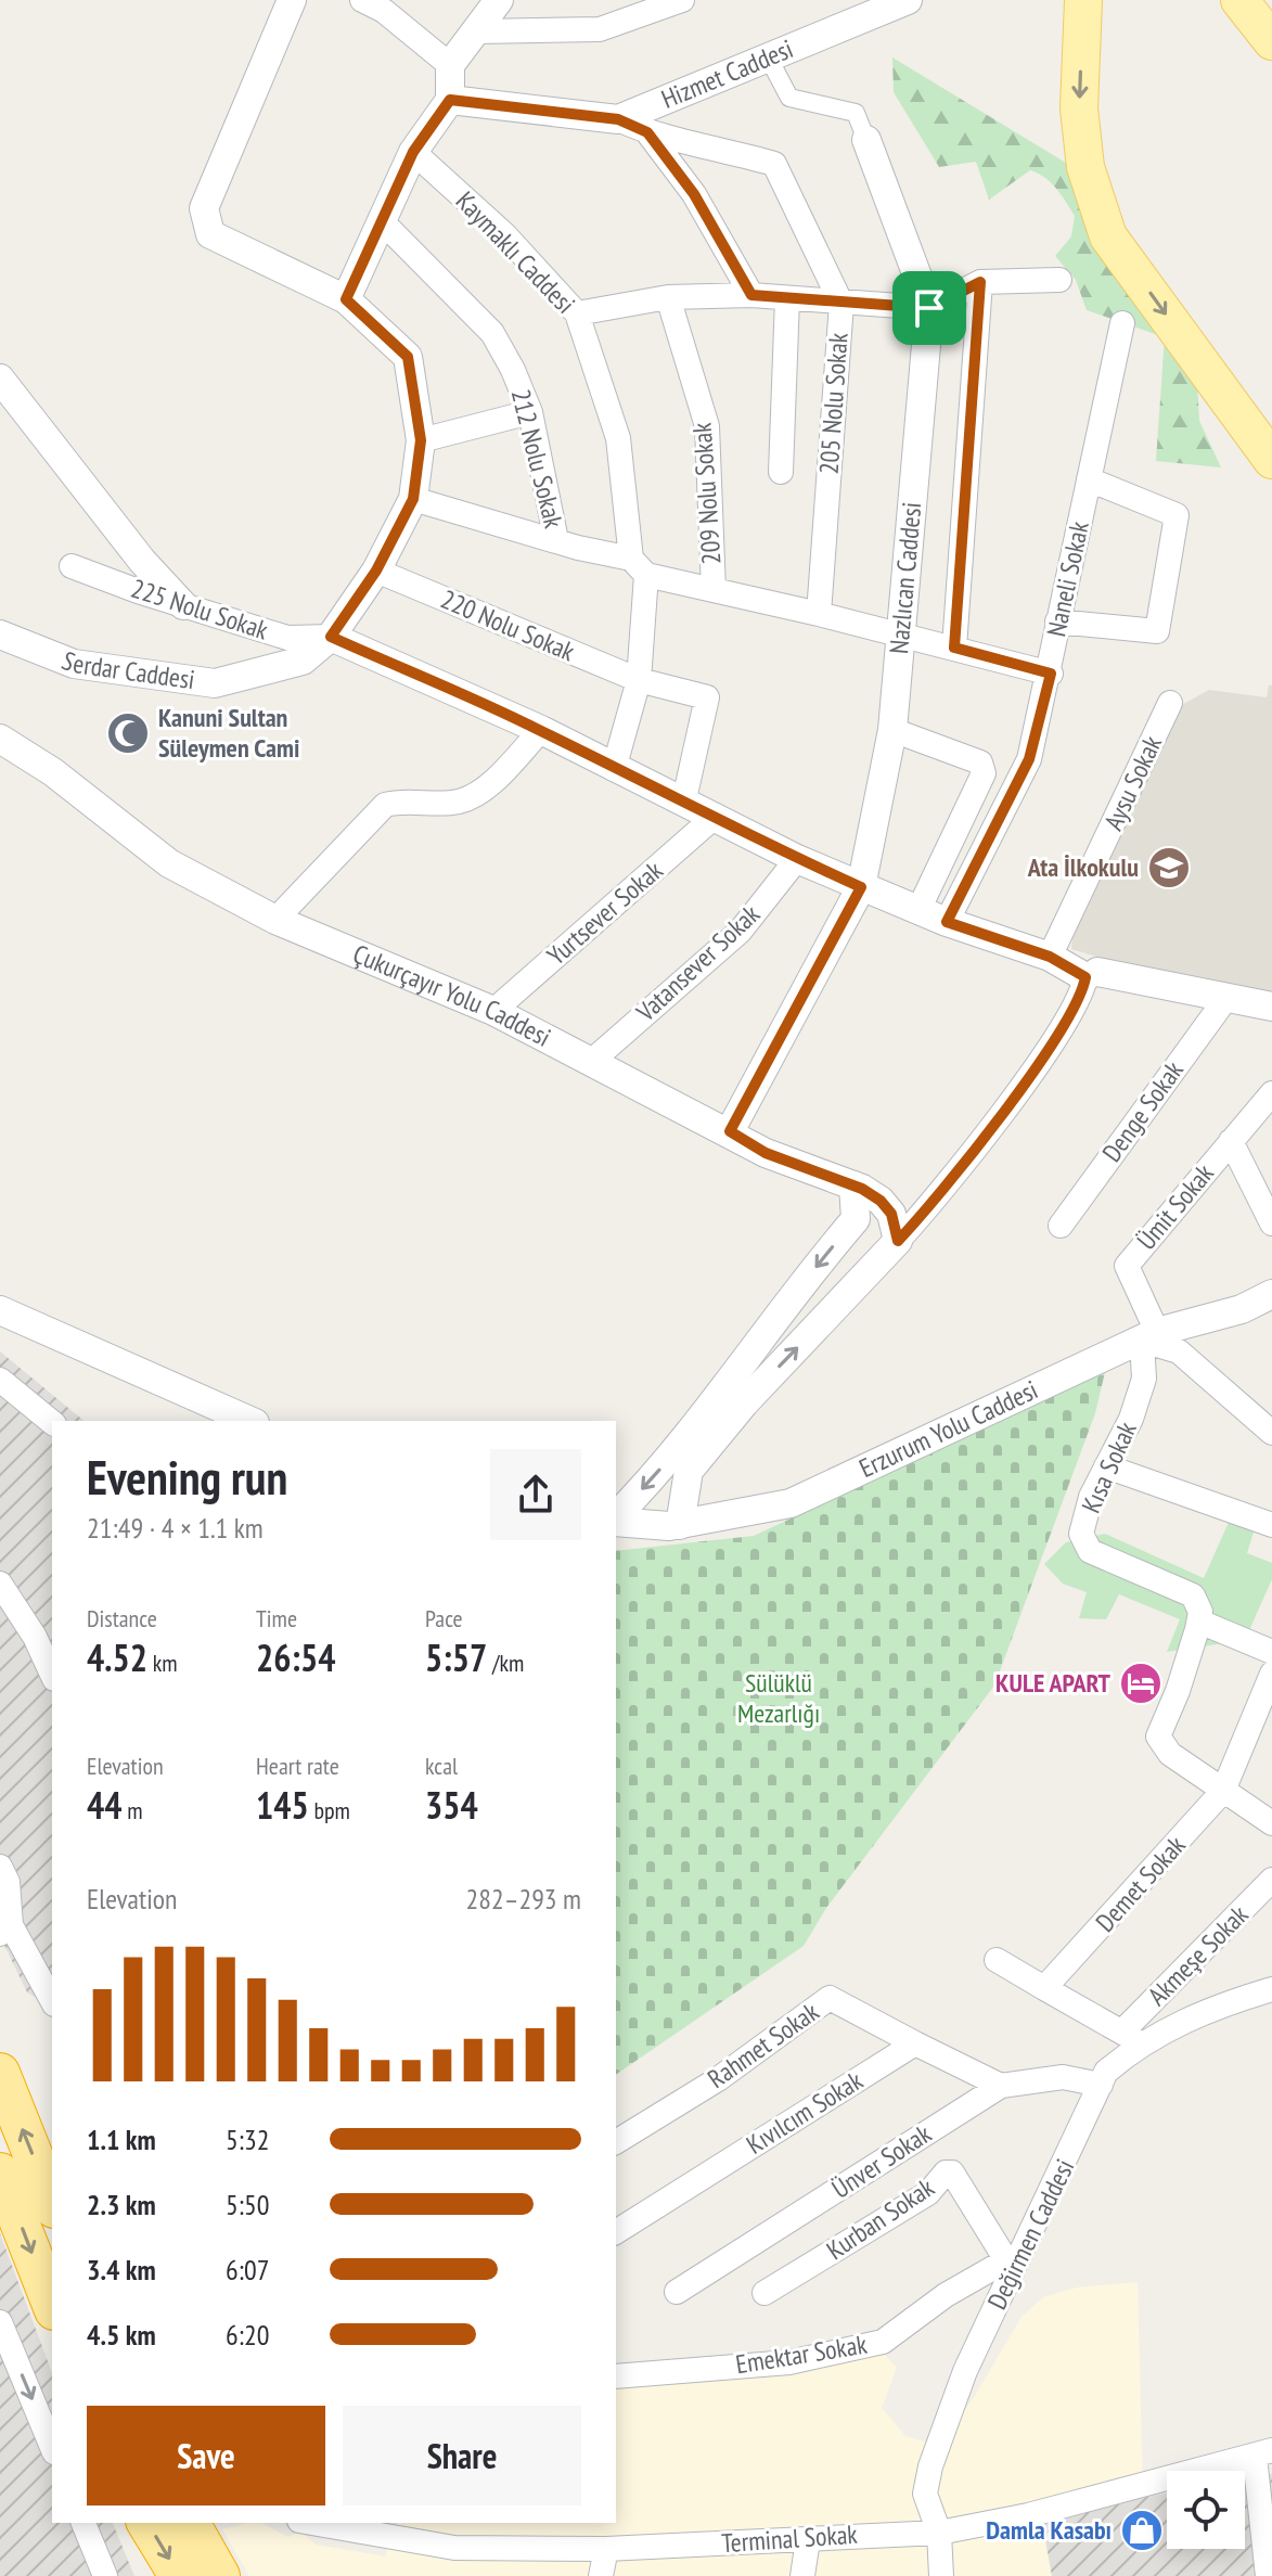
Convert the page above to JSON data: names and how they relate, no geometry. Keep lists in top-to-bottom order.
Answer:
{
  "streets": {
    "street": [
      "Hizmet Caddesi",
      "Kaymaklı Caddesi",
      "205 Nolu Sokak",
      "212 Nolu Sokak",
      "209 Nolu Sokak",
      "Nazlıcan Caddesi",
      "Naneli Sokak",
      "225 Nolu Sokak",
      "220 Nolu Sokak",
      "Serdar Caddesi",
      "Aysu Sokak",
      "Yurtsever Sokak",
      "Vatansever Sokak",
      "Çukurçayır Yolu Caddesi",
      "Denge Sokak",
      "Ümit Sokak",
      "Erzurum Yolu Caddesi",
      "Kısa Sokak",
      "Demet Sokak",
      "Akmeşe Sokak",
      "Rahmet Sokak",
      "Kıvılcım Sokak",
      "Ünver Sokak",
      "Kurban Sokak",
      "Değirmen Caddesi",
      "Emektar Sokak",
      "Terminal Sokak"
    ]
  },
  "crossings": [
    ["Hizmet Caddesi", "205 Nolu Sokak"],
    ["Hizmet Caddesi", "Nazlıcan Caddesi"],
    ["Kaymaklı Caddesi", "220 Nolu Sokak"],
    ["Nazlıcan Caddesi", "Çukurçayır Yolu Caddesi"],
    ["225 Nolu Sokak", "Serdar Caddesi"],
    ["220 Nolu Sokak", "Serdar Caddesi"],
    ["Yurtsever Sokak", "Çukurçayır Yolu Caddesi"],
    ["Vatansever Sokak", "Çukurçayır Yolu Caddesi"],
    ["Ümit Sokak", "Erzurum Yolu Caddesi"],
    ["Ümit Sokak", "Kısa Sokak"],
    ["Erzurum Yolu Caddesi", "Kısa Sokak"],
    ["Akmeşe Sokak", "Değirmen Caddesi"],
    ["Rahmet Sokak", "Kıvılcım Sokak"],
    ["Ünver Sokak", "Değirmen Caddesi"],
    ["Kurban Sokak", "Değirmen Caddesi"],
    ["Kurban Sokak", "Emektar Sokak"],
    ["Değirmen Caddesi", "Emektar Sokak"],
    ["Değirmen Caddesi", "Terminal Sokak"]
  ],
  "parks": ["Sülüklü Mezarlığı"],
  "places": {
    "mosque": ["Kanuni Sultan Süleymen Cami"],
    "school or university": ["Ata İlkokulu"],
    "hotel": ["KULE APART"],
    "shop": ["Damla Kasabı"]
  },
  "page": {
    "heading": ["Evening run", "21:49 · 4 × 1.1 km"],
    "stats": [
      ["Distance", "4.52 km"],
      ["Time", "26:54"],
      ["Pace", "5:57 /km"],
      ["Elevation", "44 m"],
      ["Heart rate", "145 bpm"],
      ["kcal", "354"]
    ],
    "chart": ["Elevation", "282–293 m"],
    "list": [
      {
        "name": "1.1 km",
        "note": "5:32"
      },
      {
        "name": "2.3 km",
        "note": "5:50"
      },
      {
        "name": "3.4 km",
        "note": "6:07"
      },
      {
        "name": "4.5 km",
        "note": "6:20"
      }
    ],
    "buttons": ["Save", "Share"]
  }
}
